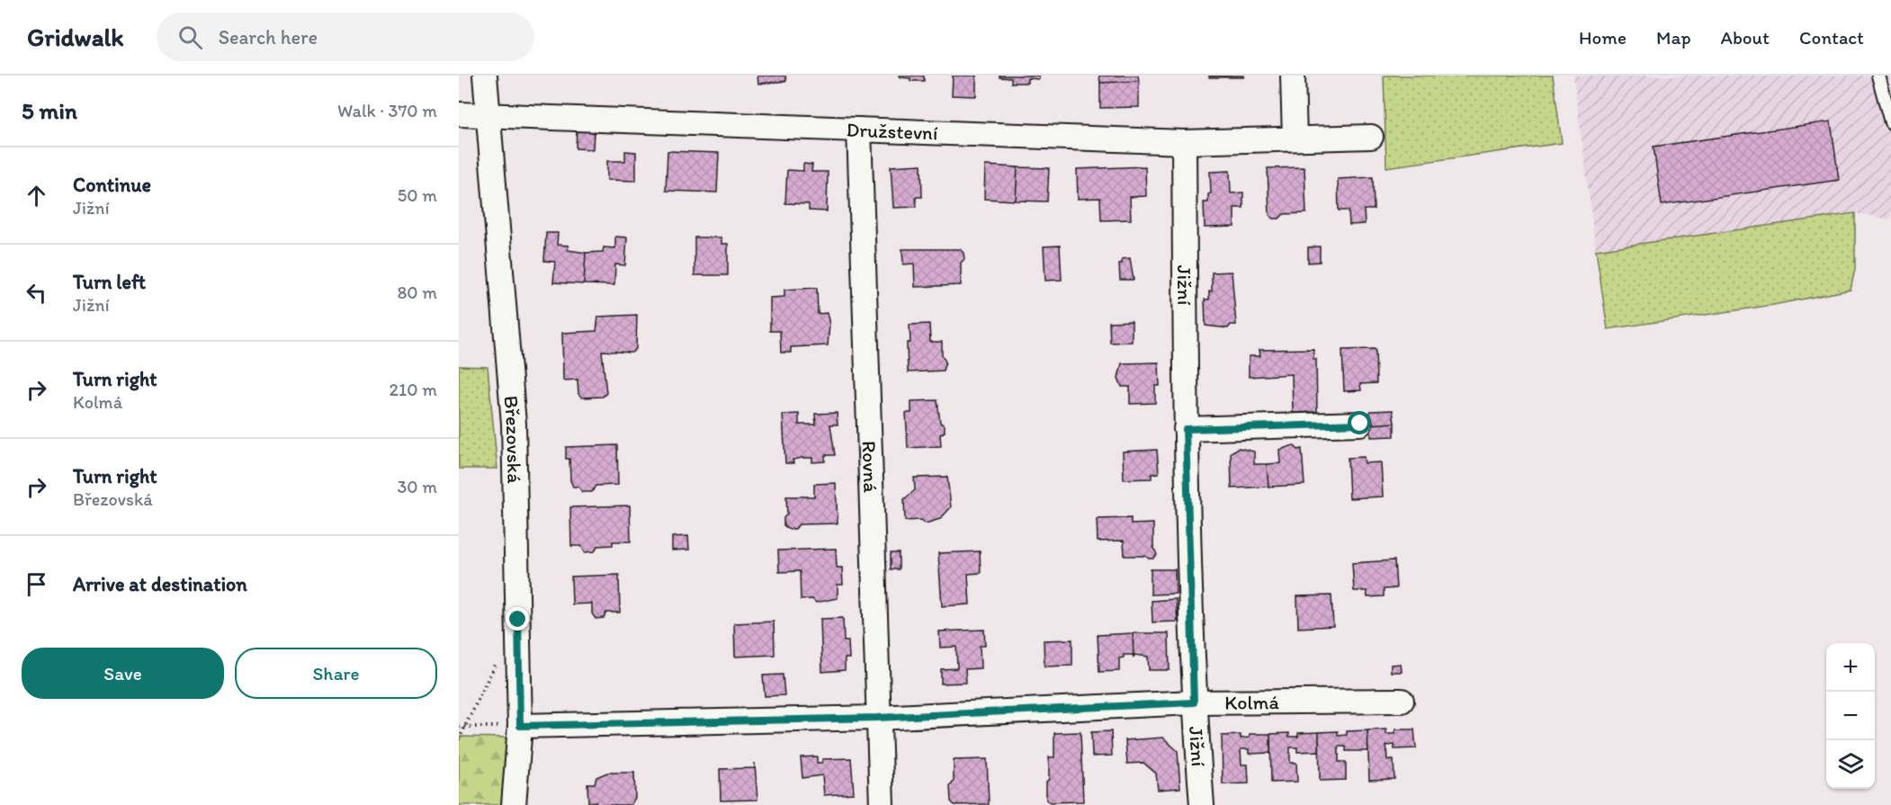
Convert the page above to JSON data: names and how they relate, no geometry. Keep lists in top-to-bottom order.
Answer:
{
  "streets": {
    "street": [
      "Družstevní",
      "Jižní",
      "Březovská",
      "Rovná",
      "Kolmá"
    ]
  },
  "crossings": [
    ["Družstevní", "Jižní"],
    ["Družstevní", "Březovská"],
    ["Družstevní", "Rovná"],
    ["Jižní", "Kolmá"],
    ["Březovská", "Kolmá"],
    ["Rovná", "Kolmá"]
  ],
  "page": {
    "header": "Gridwalk",
    "search": "Search here",
    "nav": [
      "Home",
      "Map",
      "About",
      "Contact"
    ],
    "heading": ["5 min", "Walk · 370 m"],
    "list": [
      ["Continue", "Jižní", "50 m"],
      ["Turn left", "Jižní", "80 m"],
      ["Turn right", "Kolmá", "210 m"],
      ["Turn right", "Březovská", "30 m"],
      "Arrive at destination"
    ],
    "buttons": ["Save", "Share"],
    "map_buttons": ["+", "−"]
  }
}
